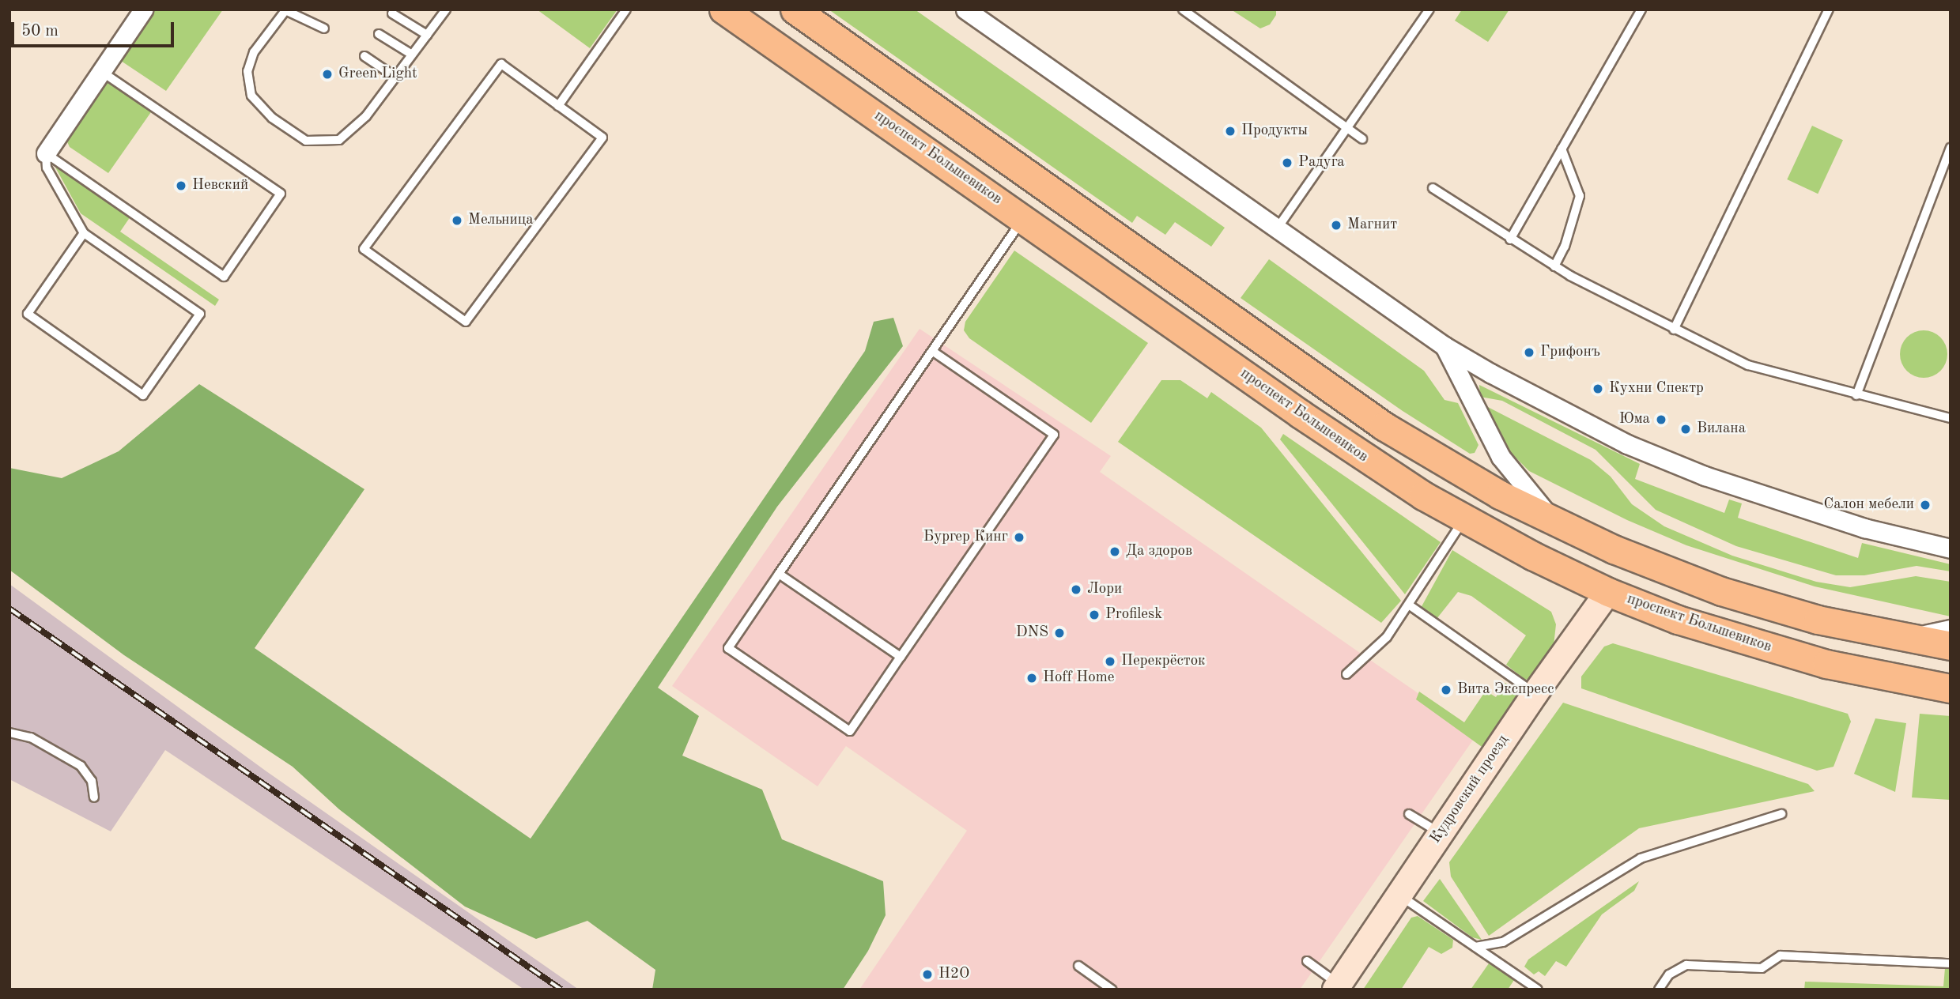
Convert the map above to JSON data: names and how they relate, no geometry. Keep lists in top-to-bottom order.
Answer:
{
  "streets": {
    "main road": ["проспект Большевиков"],
    "street": ["Кудровский проезд"]
  },
  "crossings": [
    ["проспект Большевиков", "Кудровский проезд"]
  ],
  "places": [
    "Green Light",
    "Продукты",
    "Радуга",
    "Невский",
    "Мельница",
    "Магнит",
    "Грифонъ",
    "Кухни Спектр",
    "Юма",
    "Вилана",
    "Салон мебели",
    "Бургер Кинг",
    "Да здоров",
    "Лори",
    "Profilesk",
    "DNS",
    "Перекрёсток",
    "Hoff Home",
    "Вита Экспресс",
    "H2O"
  ],
  "scale_bar": "50 m"
}
